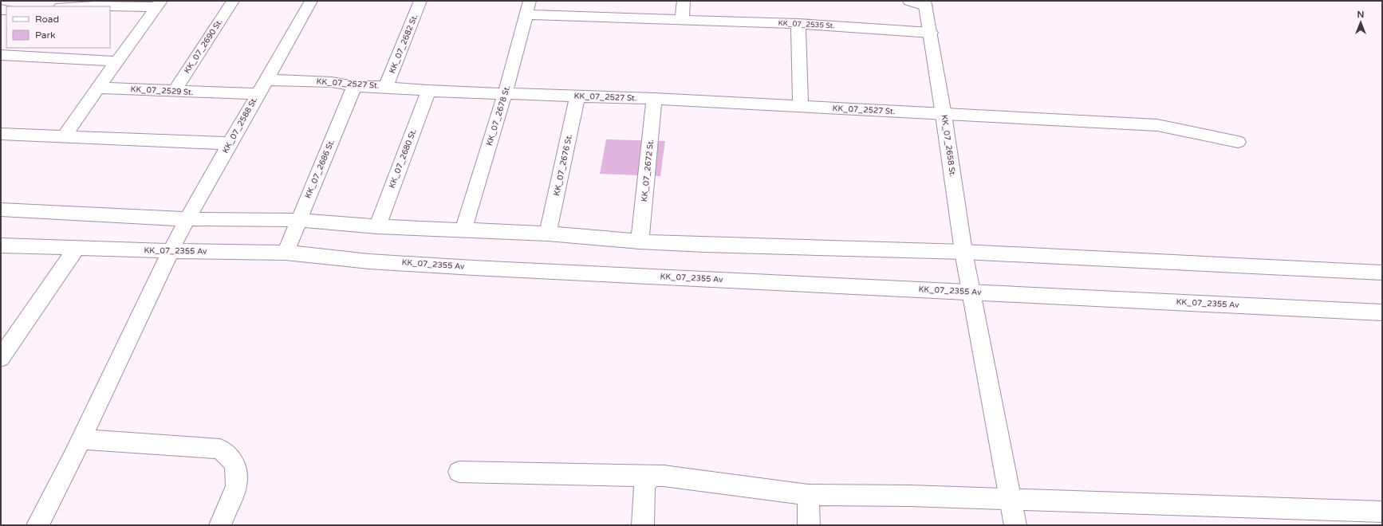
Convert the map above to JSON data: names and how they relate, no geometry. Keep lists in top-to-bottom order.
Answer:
{
  "streets": {
    "street": [
      "KK_07_2535 St.",
      "KK_07_2682 St.",
      "KK_07_2690 St.",
      "KK_07_2527 St.",
      "KK_07_2529 St.",
      "KK_07_2678 St.",
      "KK_07_2588 St.",
      "KK_07_2658 St.",
      "KK_07_2680 St.",
      "KK_07_2676 St.",
      "KK_07_2686 St.",
      "KK_07_2672 St.",
      "KK_07_2355 Av"
    ]
  },
  "crossings": [
    ["KK_07_2535 St.", "KK_07_2678 St."],
    ["KK_07_2535 St.", "KK_07_2658 St."],
    ["KK_07_2682 St.", "KK_07_2527 St."],
    ["KK_07_2690 St.", "KK_07_2529 St."],
    ["KK_07_2527 St.", "KK_07_2678 St."],
    ["KK_07_2527 St.", "KK_07_2588 St."],
    ["KK_07_2527 St.", "KK_07_2658 St."],
    ["KK_07_2527 St.", "KK_07_2680 St."],
    ["KK_07_2527 St.", "KK_07_2676 St."],
    ["KK_07_2527 St.", "KK_07_2686 St."],
    ["KK_07_2527 St.", "KK_07_2672 St."],
    ["KK_07_2529 St.", "KK_07_2588 St."],
    ["KK_07_2588 St.", "KK_07_2355 Av"],
    ["KK_07_2658 St.", "KK_07_2355 Av"],
    ["KK_07_2686 St.", "KK_07_2355 Av"]
  ],
  "legend": ["Road", "Park"],
  "north": "top"
}
